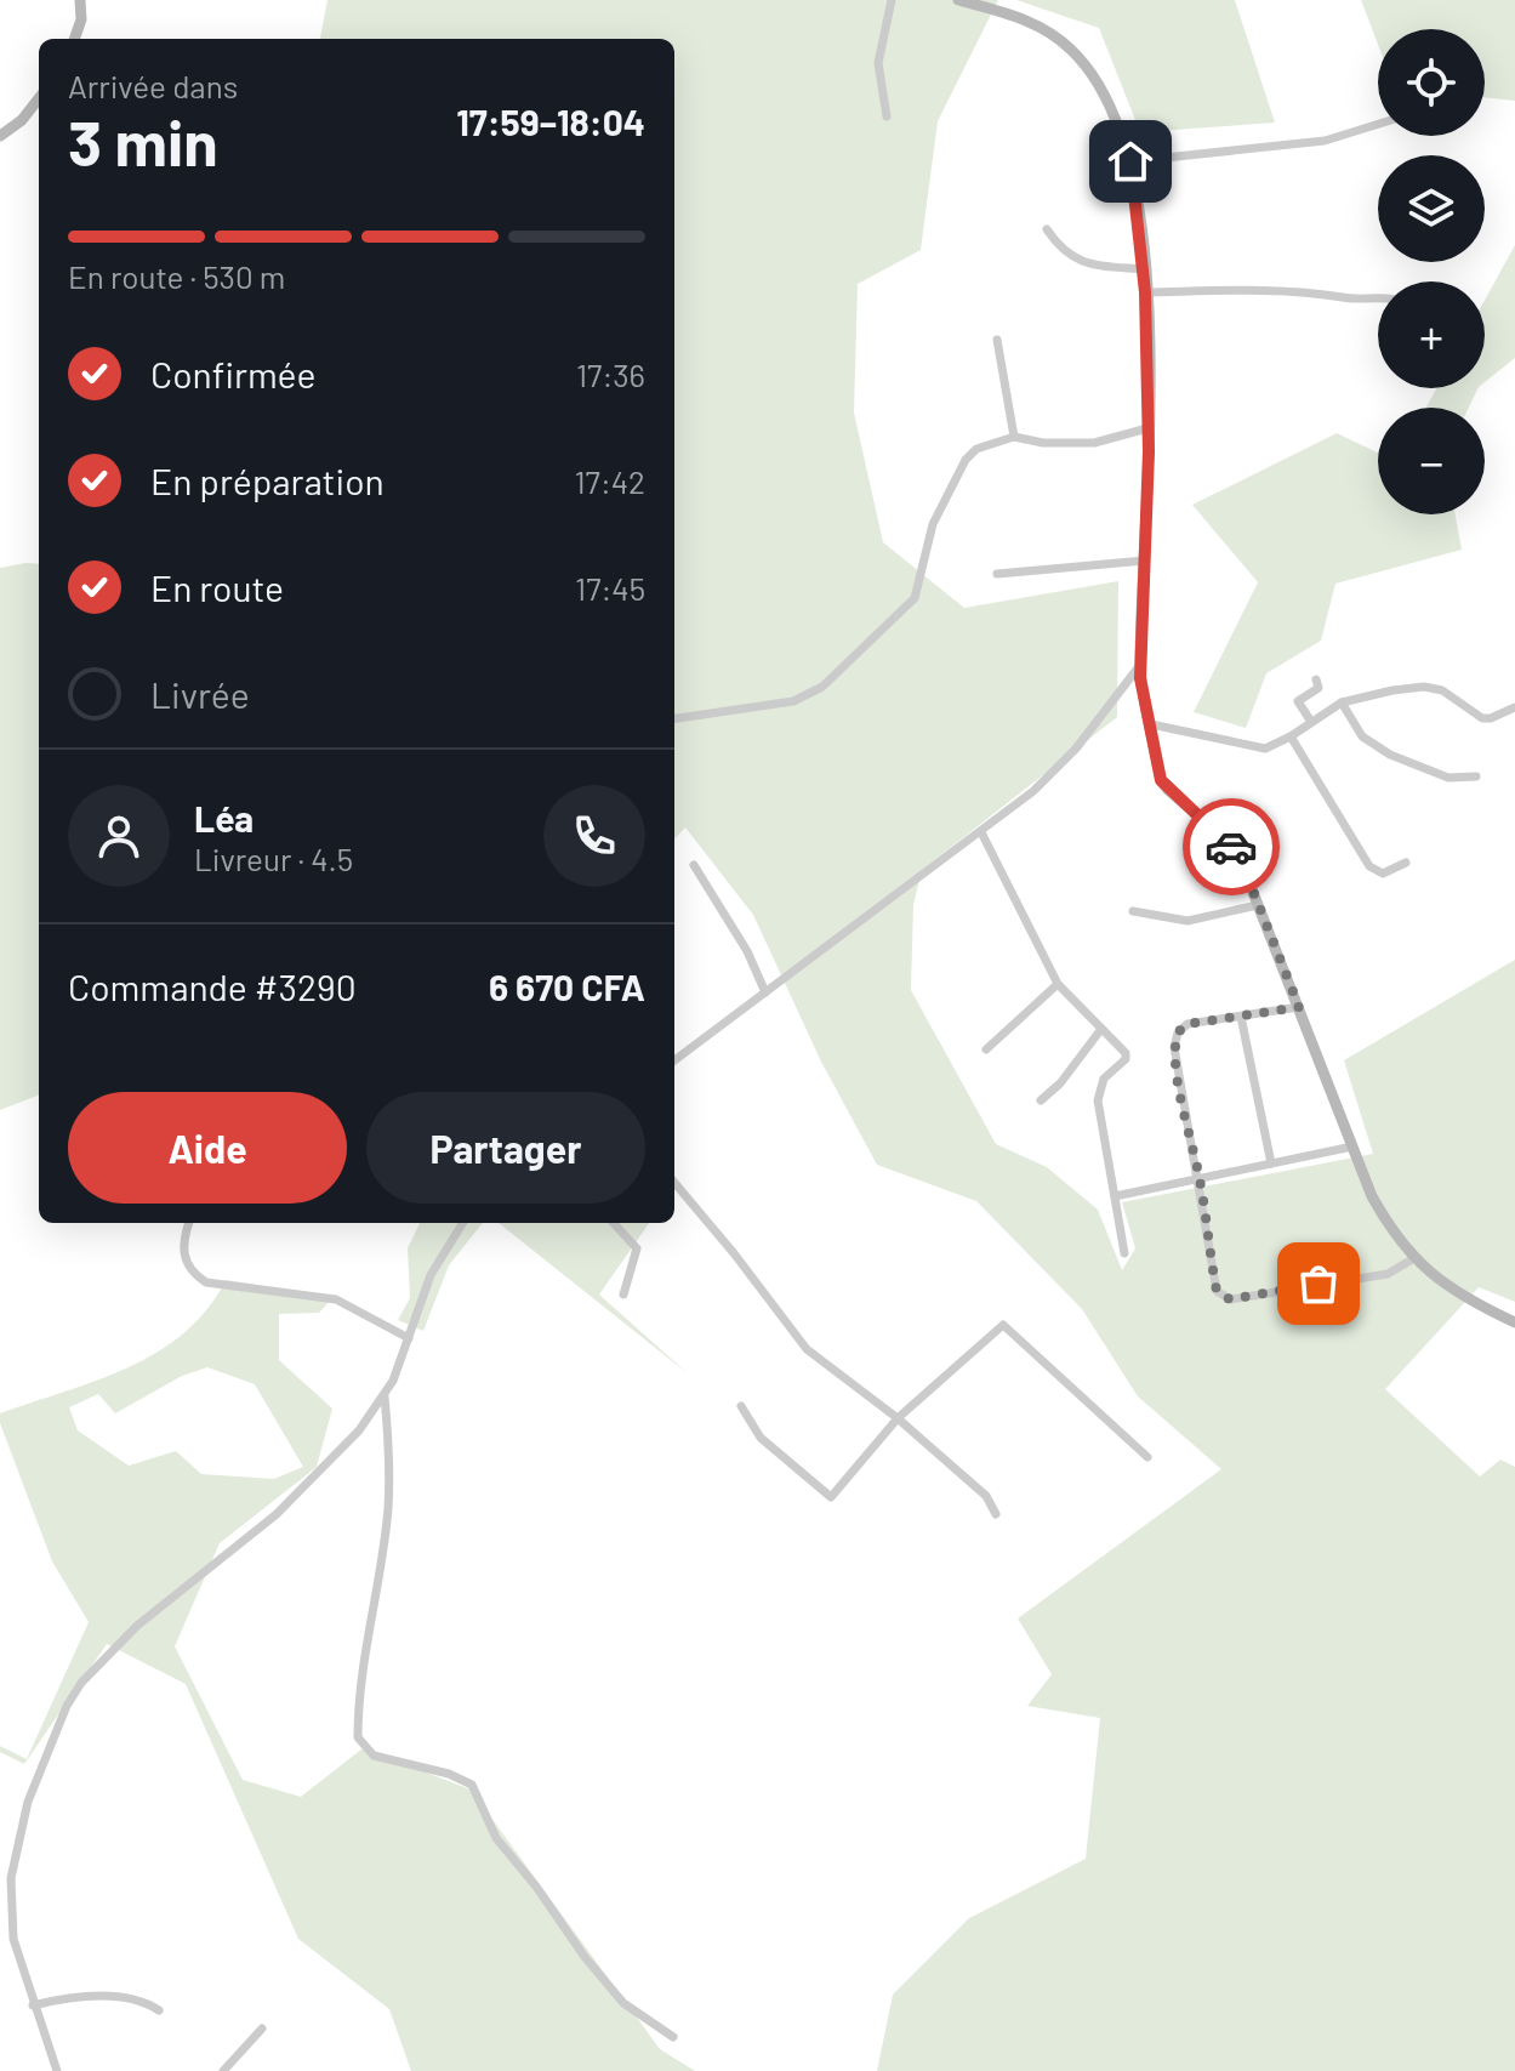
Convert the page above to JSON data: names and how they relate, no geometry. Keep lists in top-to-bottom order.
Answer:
{
  "page": {
    "map_buttons": ["+", "−"],
    "heading": ["3 min", "Arrivée dans", "17:59–18:04"],
    "panel": [
      "Léa",
      "Livreur · 4.5",
      "Commande #3290",
      "6 670 CFA"
    ],
    "bar": "En route · 530 m",
    "list": [
      ["Confirmée", "17:36"],
      ["En préparation", "17:42"],
      ["En route", "17:45"],
      "Livrée"
    ],
    "buttons": ["Aide", "Partager"]
  }
}
